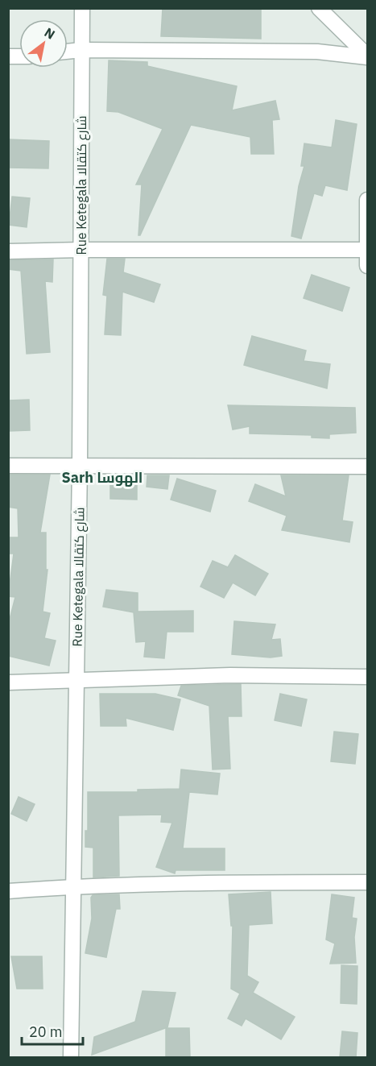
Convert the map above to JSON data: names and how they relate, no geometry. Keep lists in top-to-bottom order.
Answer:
{
  "streets": {
    "street": ["Rue Ketegala شارع كتقالا"]
  },
  "districts": ["Sarh الهوسا"],
  "scale_bar": "20 m",
  "north": "top right"
}
